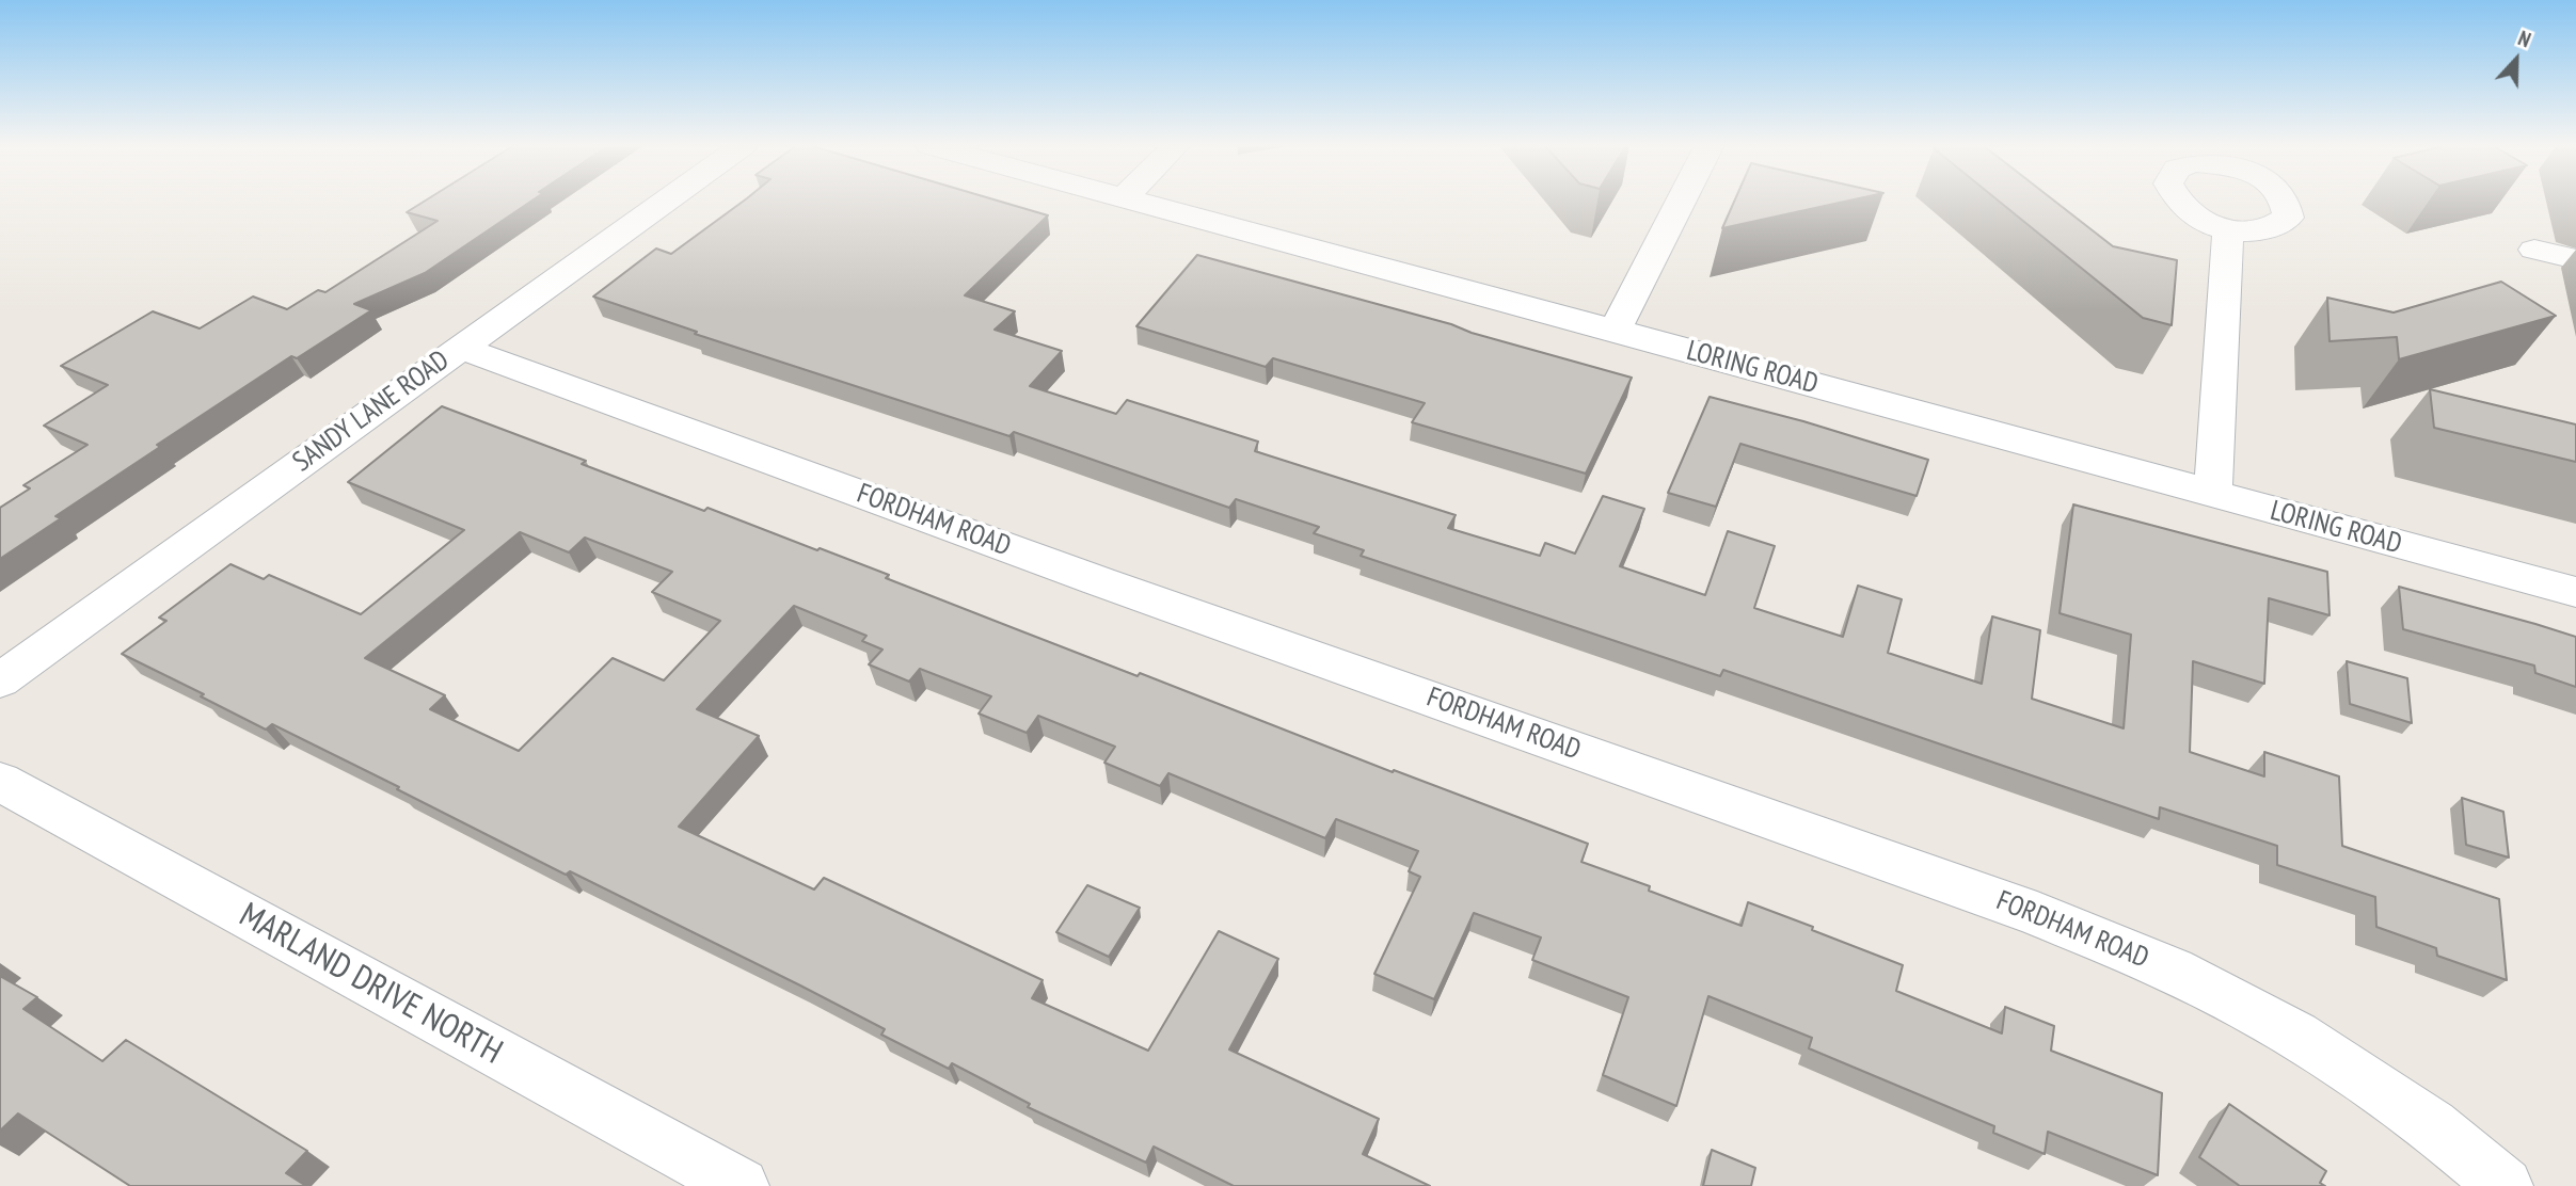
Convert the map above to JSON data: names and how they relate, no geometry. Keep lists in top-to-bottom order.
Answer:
{
  "streets": {
    "street": [
      "LORING ROAD",
      "SANDY LANE ROAD",
      "FORDHAM ROAD",
      "MARLAND DRIVE NORTH"
    ]
  },
  "crossings": [
    ["SANDY LANE ROAD", "FORDHAM ROAD"]
  ],
  "north": "top"
}
